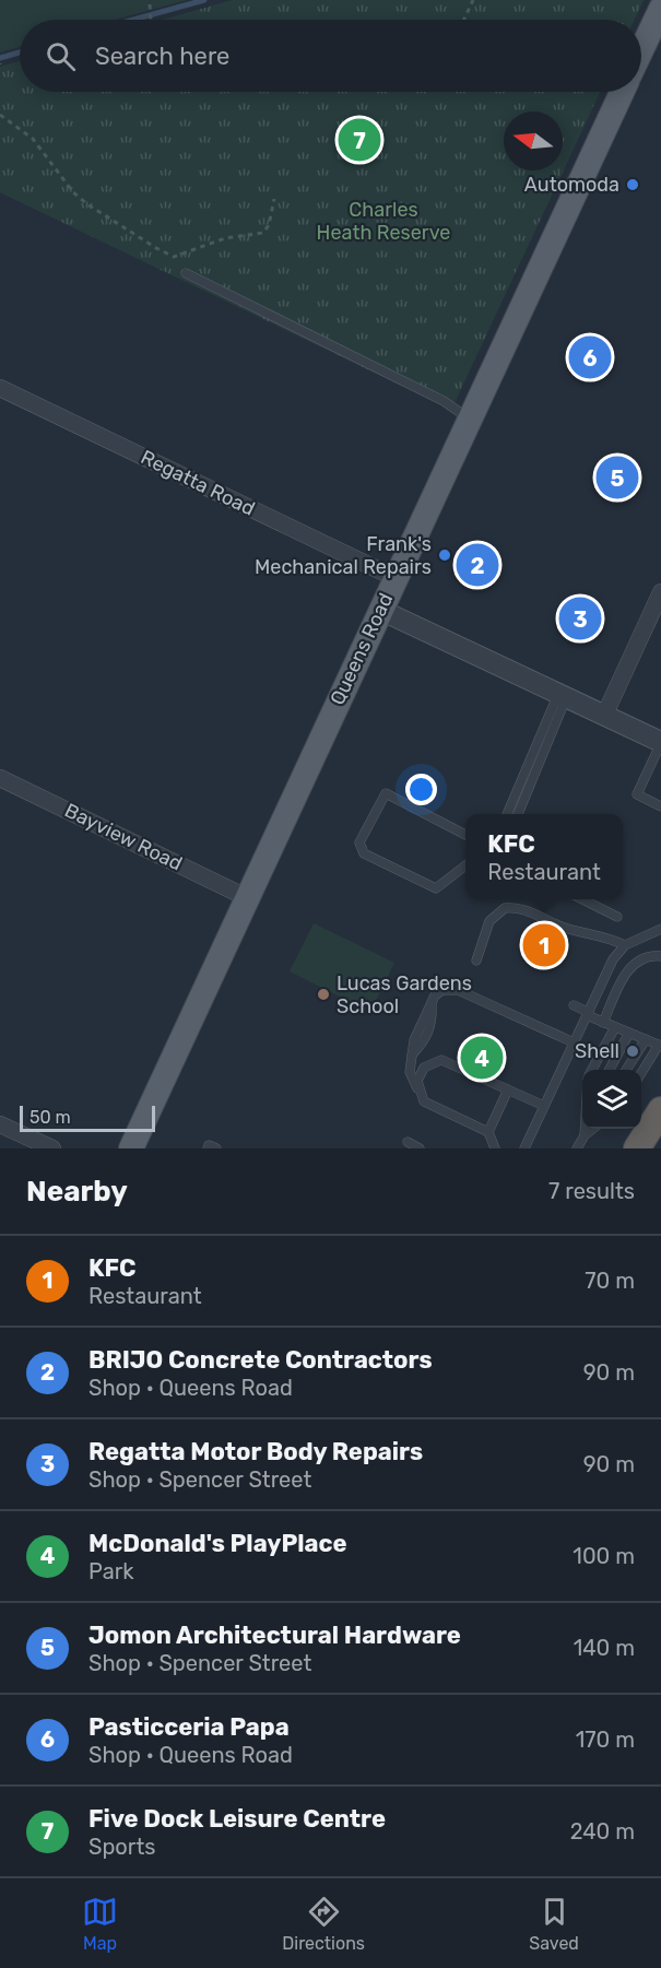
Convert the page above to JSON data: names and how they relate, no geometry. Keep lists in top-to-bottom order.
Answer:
{
  "streets": {
    "main road": ["Queens Road"],
    "street": ["Regatta Road", "Bayview Road"]
  },
  "crossings": [
    ["Regatta Road", "Queens Road"],
    ["Queens Road", "Bayview Road"]
  ],
  "parks": ["Charles Heath Reserve"],
  "places": [
    "Automoda",
    "Frank's Mechanical Repairs",
    "Lucas Gardens School",
    "Shell"
  ],
  "scale_bar": "50 m",
  "north": "left",
  "page": {
    "search": "Search here",
    "pins": [
      "7",
      "6",
      "5",
      "2",
      "3",
      "1",
      "4"
    ],
    "popup": ["KFC", "Restaurant"],
    "scale": "50 m",
    "heading": ["Nearby", "7 results"],
    "list": [
      {
        "mark": "1",
        "name": "KFC",
        "note": "Restaurant",
        "value": "70 m"
      },
      {
        "mark": "2",
        "name": "BRIJO Concrete Contractors",
        "note": "Shop · Queens Road",
        "value": "90 m"
      },
      {
        "mark": "3",
        "name": "Regatta Motor Body Repairs",
        "note": "Shop · Spencer Street",
        "value": "90 m"
      },
      {
        "mark": "4",
        "name": "McDonald's PlayPlace",
        "note": "Park",
        "value": "100 m"
      },
      {
        "mark": "5",
        "name": "Jomon Architectural Hardware",
        "note": "Shop · Spencer Street",
        "value": "140 m"
      },
      {
        "mark": "6",
        "name": "Pasticceria Papa",
        "note": "Shop · Queens Road",
        "value": "170 m"
      },
      {
        "mark": "7",
        "name": "Five Dock Leisure Centre",
        "note": "Sports",
        "value": "240 m"
      }
    ],
    "nav": ["Map", "Directions", "Saved"]
  }
}
